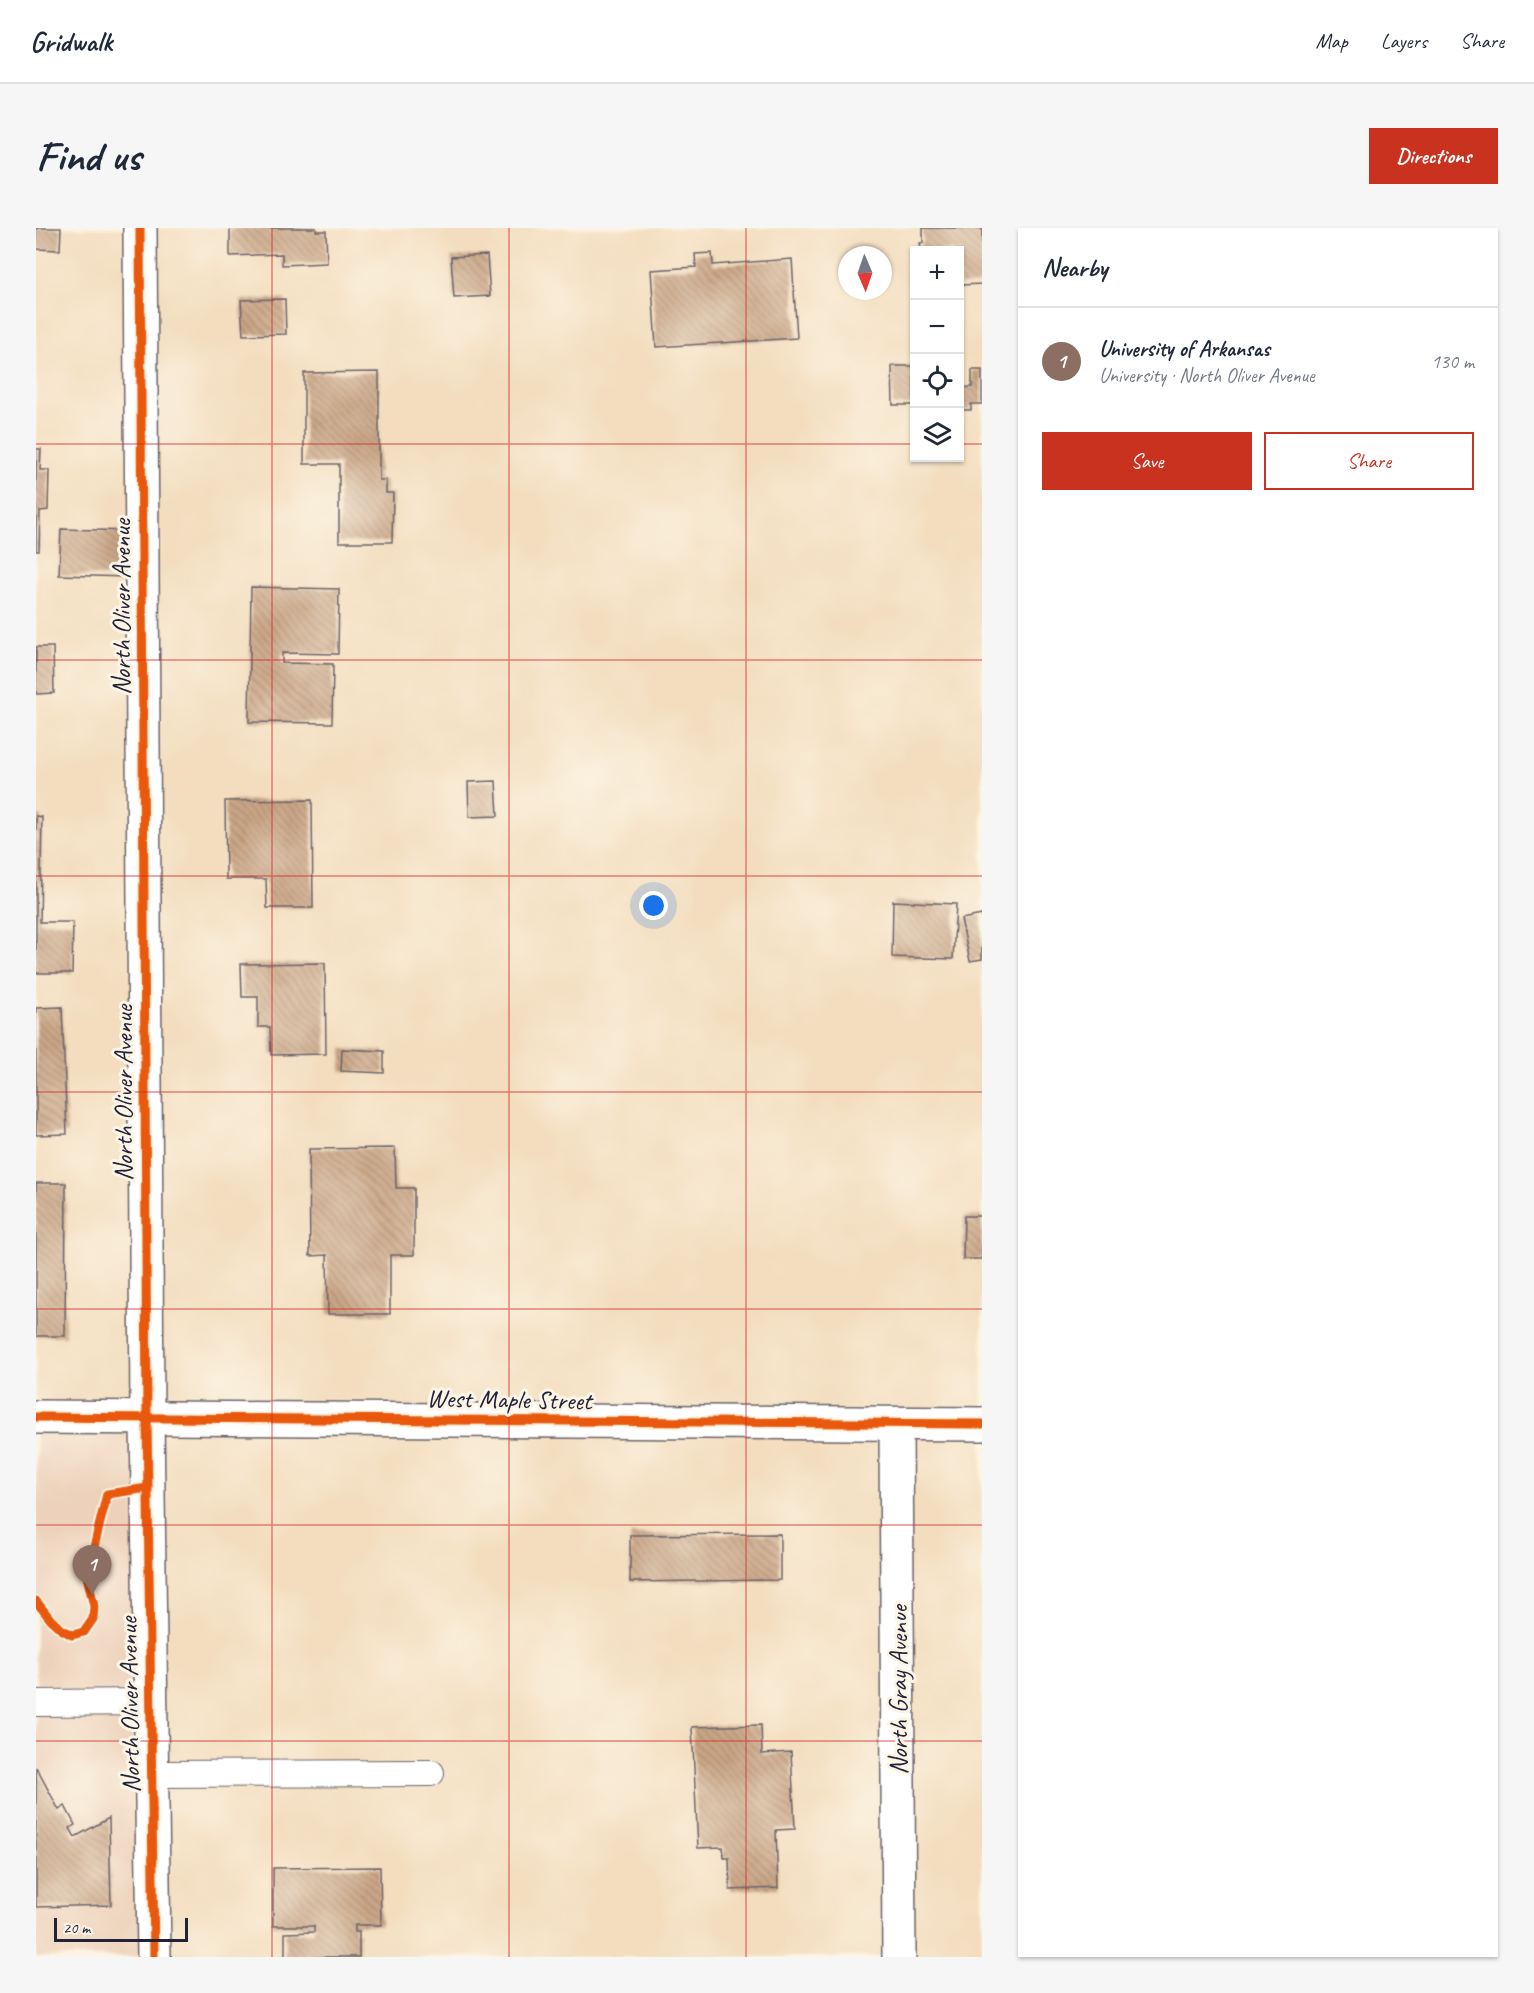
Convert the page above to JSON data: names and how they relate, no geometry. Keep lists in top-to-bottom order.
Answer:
{
  "streets": {
    "street": ["North Oliver Avenue", "West Maple Street", "North Gray Avenue"]
  },
  "crossings": [
    ["North Oliver Avenue", "West Maple Street"],
    ["West Maple Street", "North Gray Avenue"]
  ],
  "scale_bar": "20 m",
  "north": "bottom",
  "page": {
    "header": "Gridwalk",
    "nav": ["Map", "Layers", "Share"],
    "buttons": [
      "Directions",
      ["Save", "Share"]
    ],
    "title": "Find us",
    "heading": "Nearby",
    "map_buttons": ["+", "−"],
    "list": [
      {
        "mark": "1",
        "name": "University of Arkansas",
        "note": "University · North Oliver Avenue",
        "value": "130 m"
      }
    ],
    "pins": "1",
    "scale": "20 m"
  }
}
